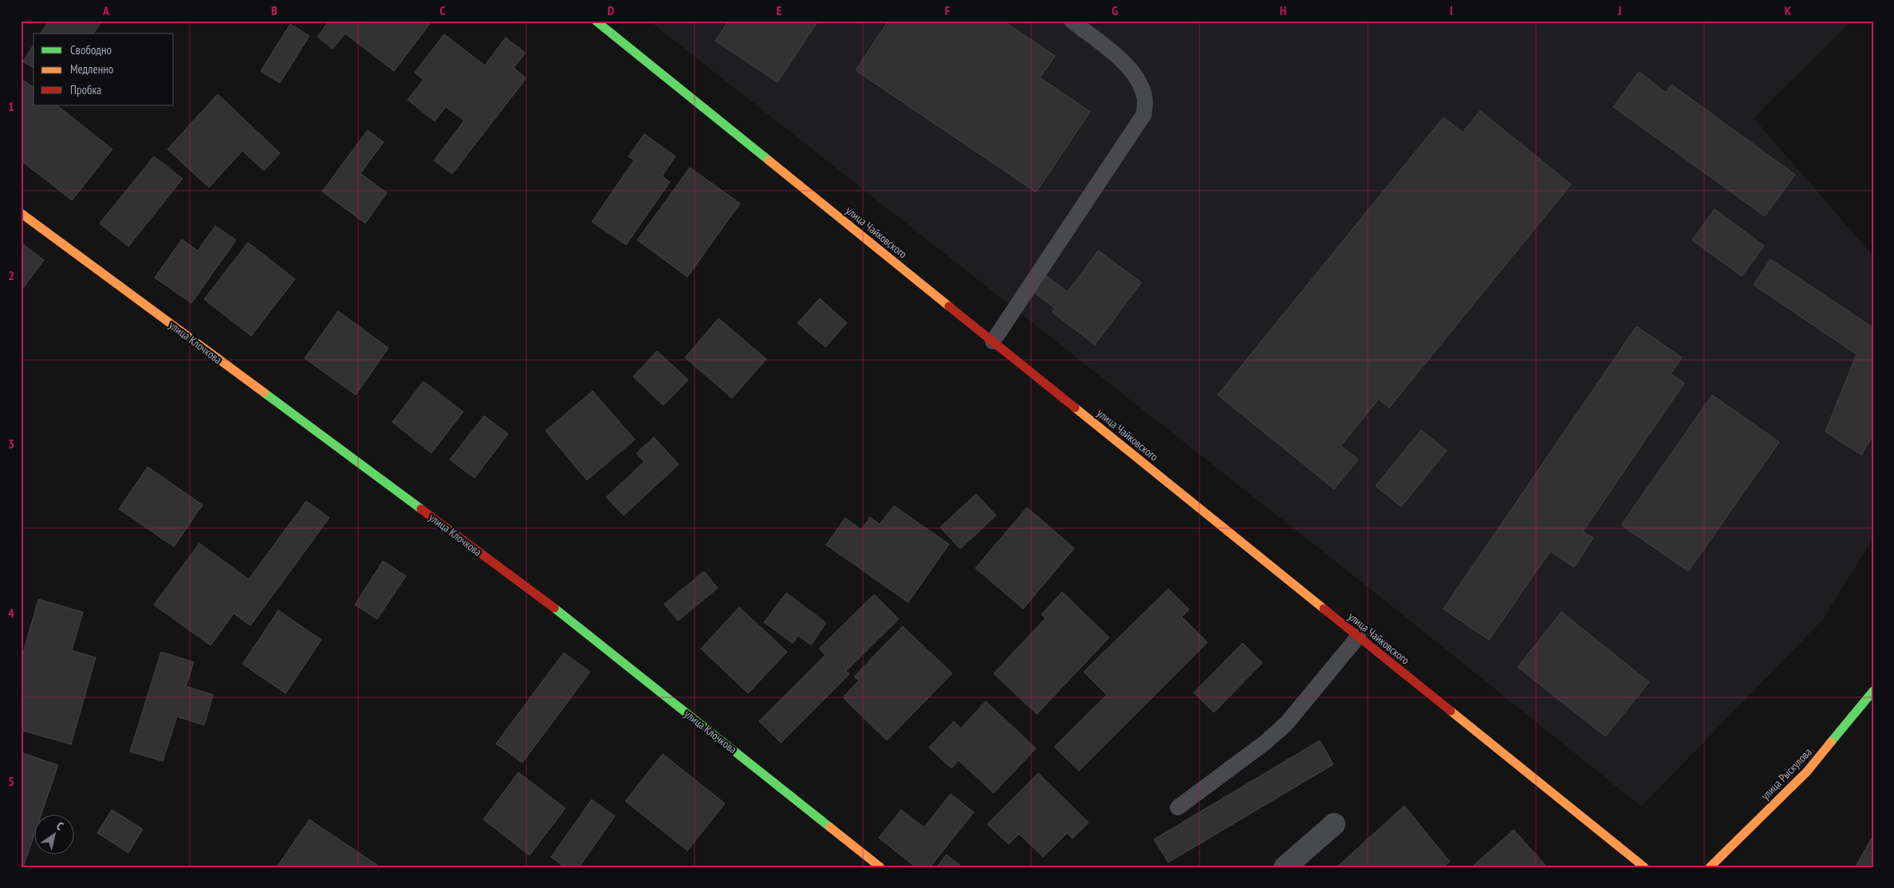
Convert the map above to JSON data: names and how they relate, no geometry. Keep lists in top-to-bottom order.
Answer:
{
  "streets": {
    "street": ["улица Чайковского", "улица Клочкова", "улица Рыскулова"]
  },
  "legend": ["Свободно", "Медленно", "Пробка"],
  "north": "top right",
  "grid": {
    "columns": [
      "A",
      "B",
      "C",
      "D",
      "E",
      "F",
      "G",
      "H",
      "I",
      "J",
      "K"
    ],
    "rows": [
      "1",
      "2",
      "3",
      "4",
      "5"
    ]
  }
}
